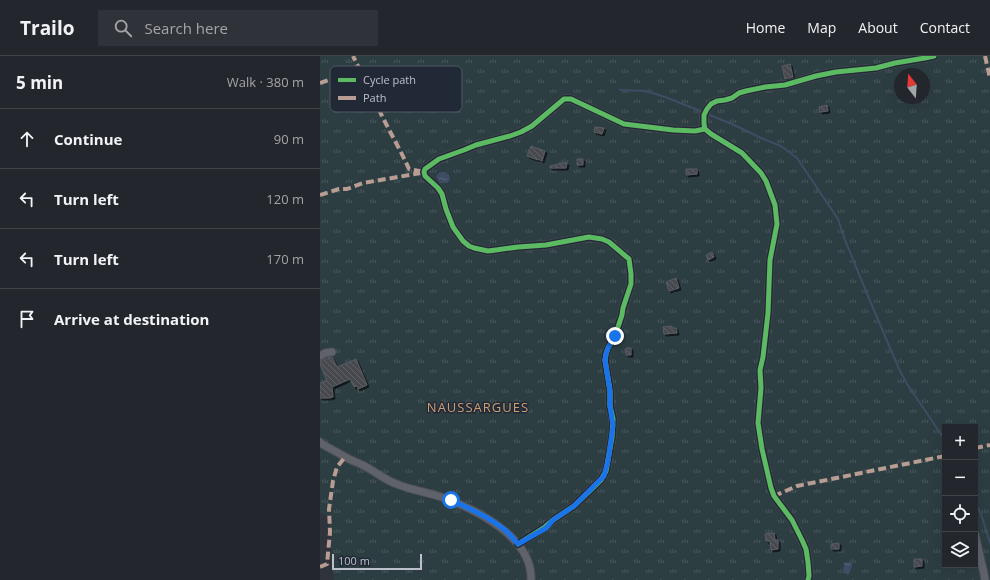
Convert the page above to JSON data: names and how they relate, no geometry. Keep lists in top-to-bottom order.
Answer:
{
  "districts": ["NAUSSARGUES"],
  "legend": ["Cycle path", "Path"],
  "scale_bar": "100 m",
  "north": "top",
  "page": {
    "header": "Trailo",
    "search": "Search here",
    "nav": [
      "Home",
      "Map",
      "About",
      "Contact"
    ],
    "heading": ["5 min", "Walk · 380 m"],
    "list": [
      ["Continue", "90 m"],
      ["Turn left", "120 m"],
      ["Turn left", "170 m"],
      "Arrive at destination"
    ],
    "map_buttons": ["+", "−"],
    "scale": "100 m"
  }
}
